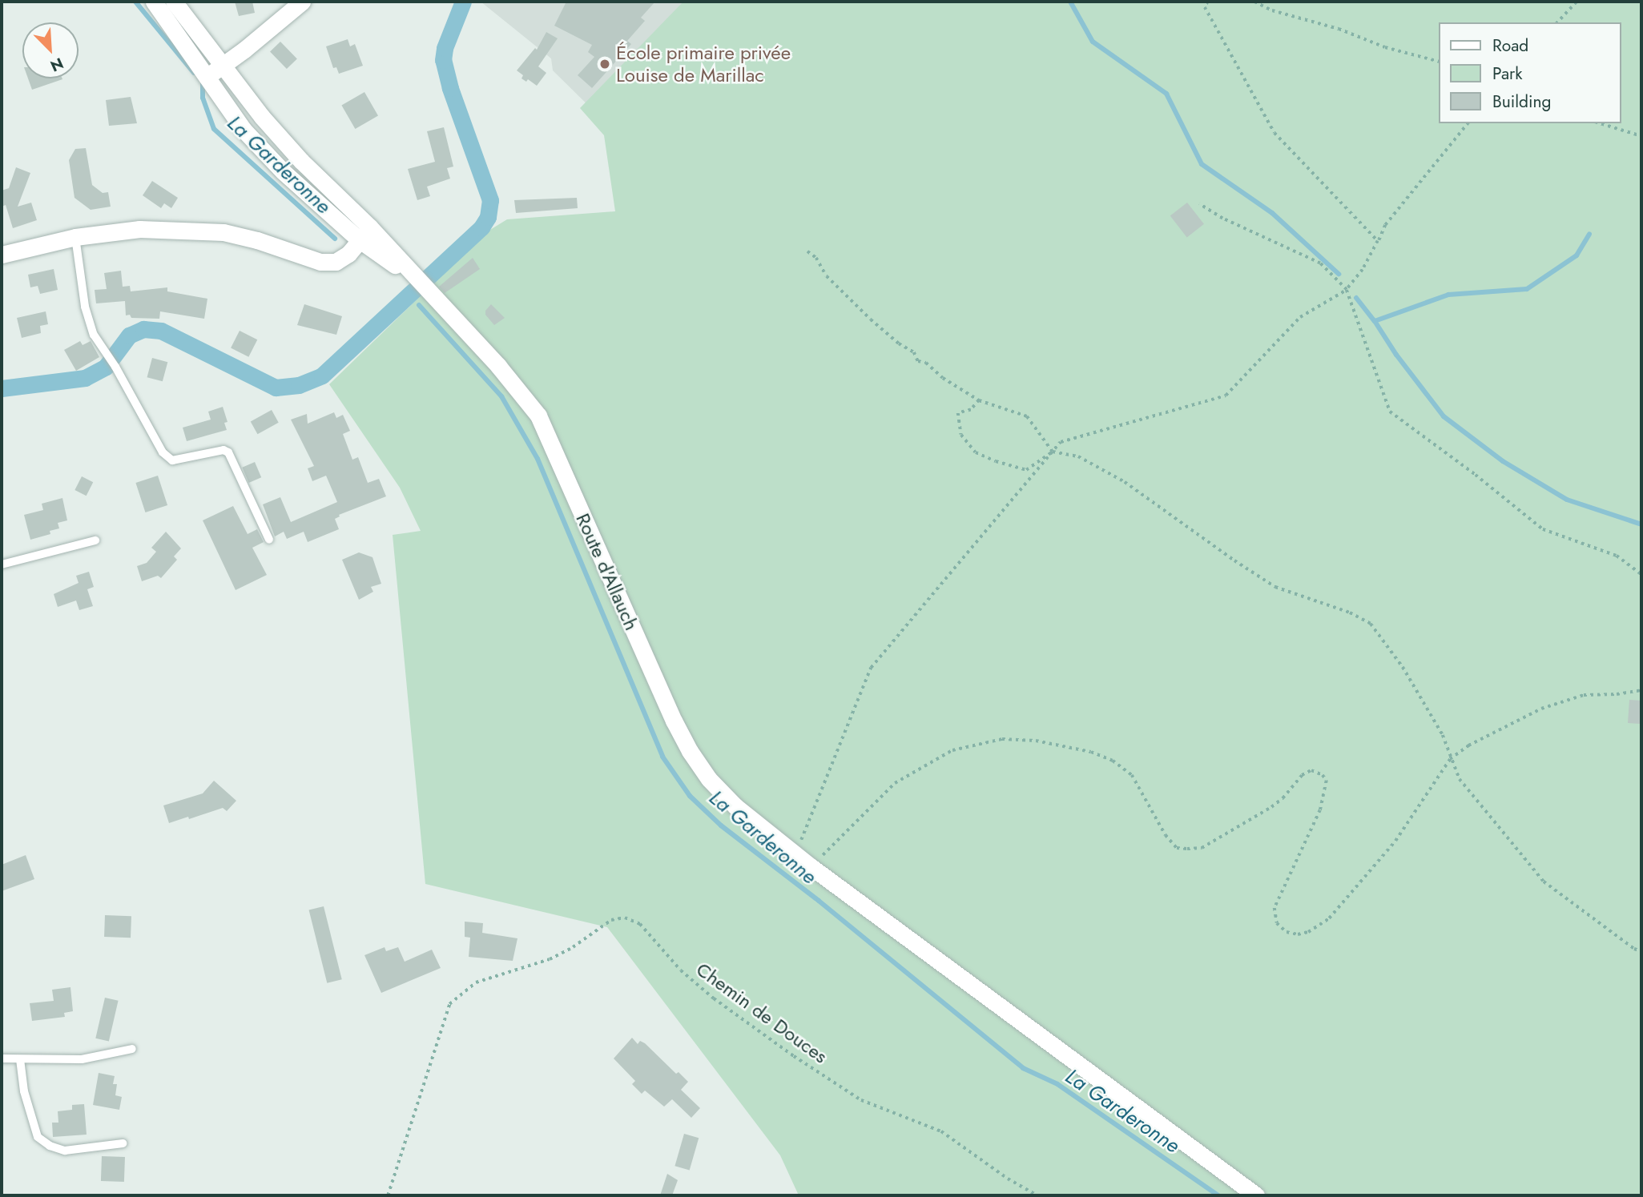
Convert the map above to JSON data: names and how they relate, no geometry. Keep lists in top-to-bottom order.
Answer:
{
  "streets": {
    "main road": ["Route d'Allauch"],
    "path": ["Chemin de Douces"]
  },
  "water": ["La Garderonne"],
  "places": ["École primaire privée Louise de Marillac"],
  "legend": ["Road", "Park", "Building"],
  "north": "bottom right"
}
